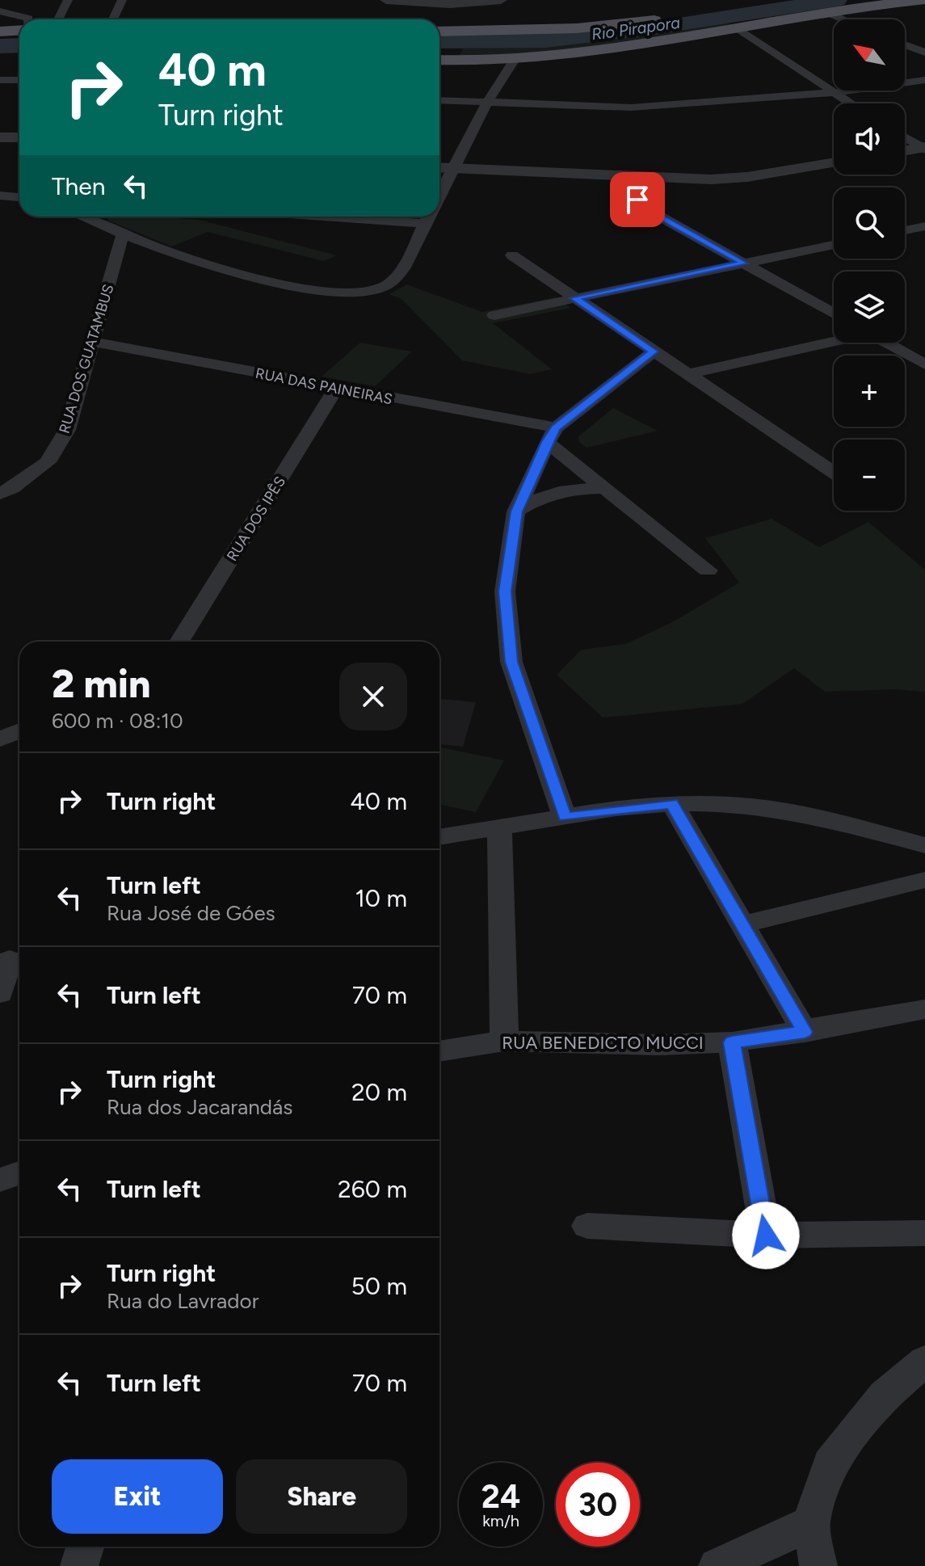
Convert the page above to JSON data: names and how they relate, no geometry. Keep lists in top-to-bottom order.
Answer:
{
  "streets": {
    "street": [
      "RUA DOS GUATAMBUS",
      "RUA DAS PAINEIRAS",
      "RUA DOS IPÊS",
      "RUA BENEDICTO MUCCI"
    ]
  },
  "crossings": [
    ["RUA DOS GUATAMBUS", "RUA DAS PAINEIRAS"],
    ["RUA DAS PAINEIRAS", "RUA DOS IPÊS"]
  ],
  "water": ["Rio Pirapora"],
  "north": "top left",
  "page": {
    "map_buttons": ["+", "−"],
    "turn": ["40 m", "Turn right"],
    "then": "Then",
    "heading": ["2 min", "600 m · 08:10"],
    "list": [
      {
        "name": "Turn right",
        "value": "40 m"
      },
      {
        "name": "Turn left",
        "note": "Rua José de Góes",
        "value": "10 m"
      },
      {
        "name": "Turn left",
        "value": "70 m"
      },
      {
        "name": "Turn right",
        "note": "Rua dos Jacarandás",
        "value": "20 m"
      },
      {
        "name": "Turn left",
        "value": "260 m"
      },
      {
        "name": "Turn right",
        "note": "Rua do Lavrador",
        "value": "50 m"
      },
      {
        "name": "Turn left",
        "value": "70 m"
      }
    ],
    "buttons": ["Exit", "Share"],
    "speed": "24 km/h",
    "limit": "30"
  }
}
